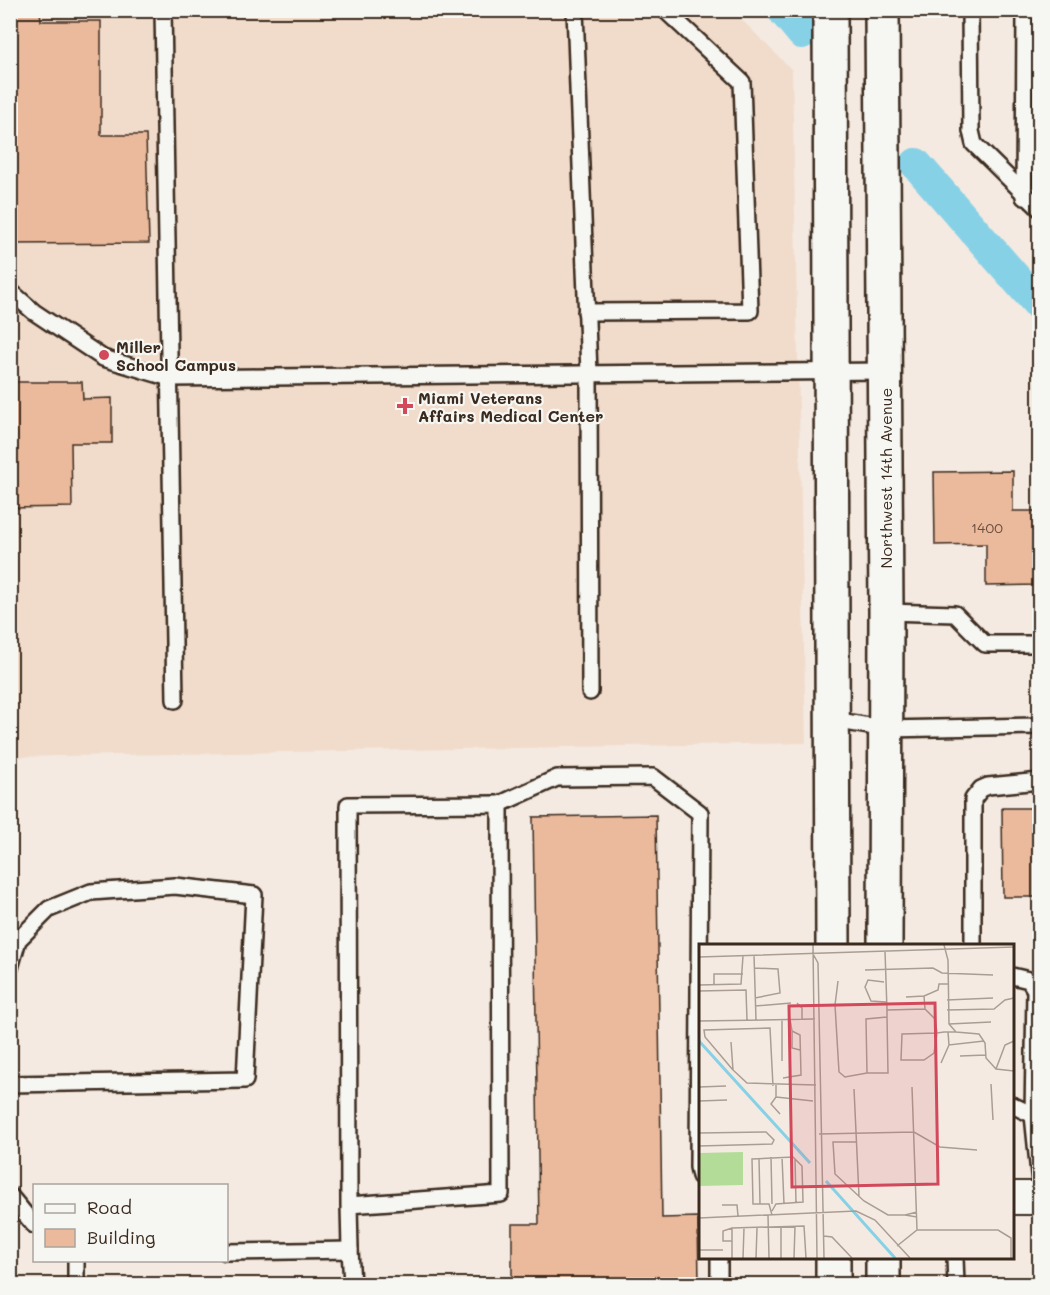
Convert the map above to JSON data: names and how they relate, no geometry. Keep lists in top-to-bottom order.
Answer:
{
  "streets": {
    "street": ["Northwest 14th Avenue"]
  },
  "places": {
    "other": ["Miller School Campus"],
    "health": ["Miami Veterans Affairs Medical Center"]
  },
  "house_numbers": ["1400"],
  "legend": ["Road", "Building"]
}
